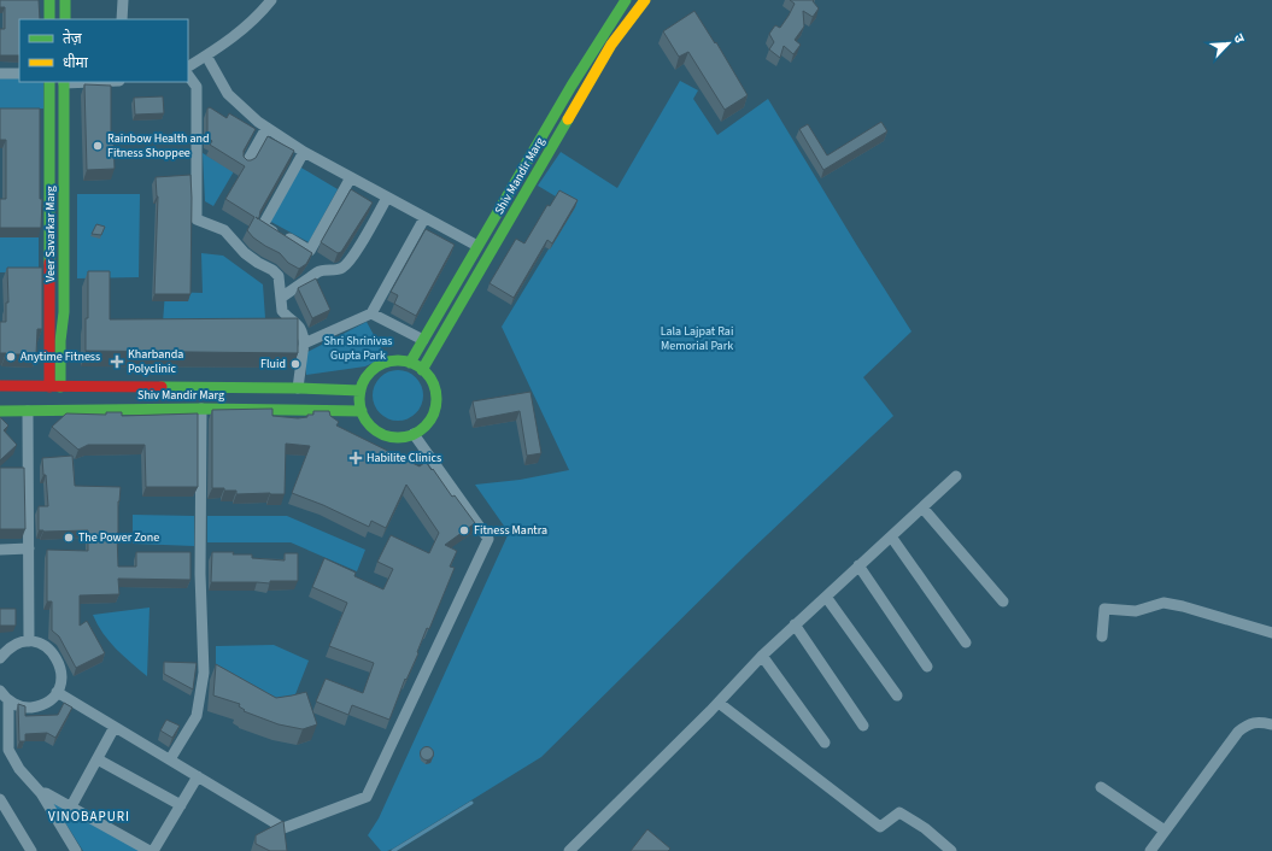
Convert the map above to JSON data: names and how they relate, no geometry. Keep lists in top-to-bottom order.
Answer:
{
  "streets": {
    "street": ["Shiv Mandir Marg", "Veer Savarkar Marg"]
  },
  "crossings": [
    ["Shiv Mandir Marg", "Veer Savarkar Marg"]
  ],
  "districts": ["VINOBAPURI"],
  "parks": ["Lala Lajpat Rai Memorial Park", "Shri Shrinivas Gupta Park"],
  "places": {
    "other": [
      "Rainbow Health and Fitness Shoppee",
      "Anytime Fitness",
      "Fluid",
      "Fitness Mantra",
      "The Power Zone"
    ],
    "health": ["Kharbanda Polyclinic", "Habilite Clinics"]
  },
  "legend": ["तेज़", "धीमा"],
  "north": "top right"
}
